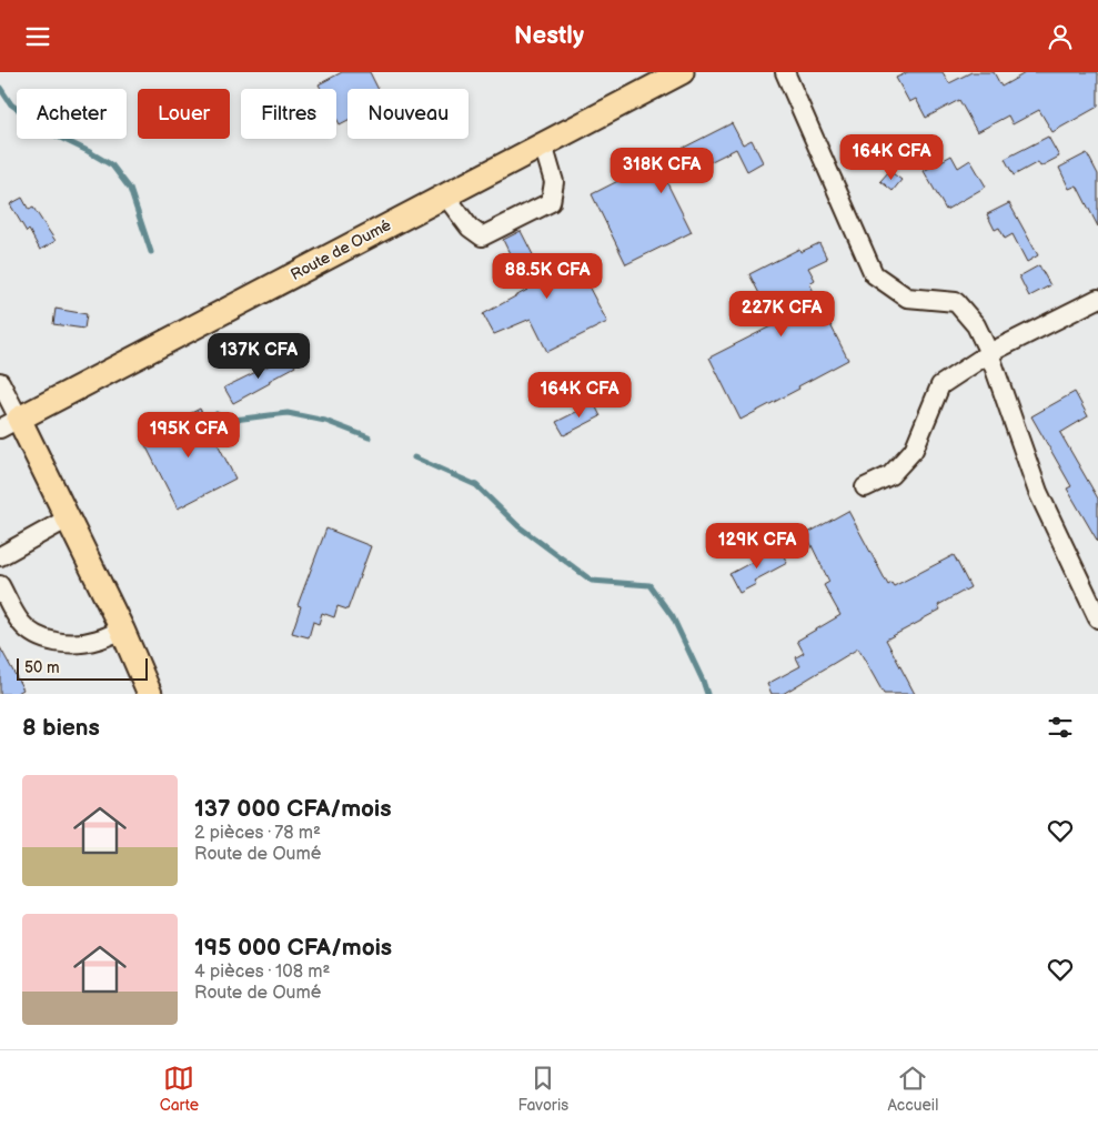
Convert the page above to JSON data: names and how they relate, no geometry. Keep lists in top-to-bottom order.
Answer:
{
  "streets": {
    "main road": ["Route de Oumé"]
  },
  "scale_bar": "50 m",
  "page": {
    "header": "Nestly",
    "chip": [
      "Acheter",
      "Louer",
      "Filtres",
      "Nouveau"
    ],
    "price": [
      "164K CFA",
      "318K CFA",
      "88.5K CFA",
      "227K CFA",
      "137K CFA",
      "164K CFA",
      "195K CFA",
      "129K CFA"
    ],
    "scale": "50 m",
    "heading": "8 biens",
    "list": [
      {
        "name": "137 000 CFA/mois",
        "note": "2 pièces · 78 m² · Route de Oumé"
      },
      {
        "name": "195 000 CFA/mois",
        "note": "4 pièces · 108 m² · Route de Oumé"
      }
    ],
    "tabs": ["Carte", "Favoris", "Accueil"]
  }
}
